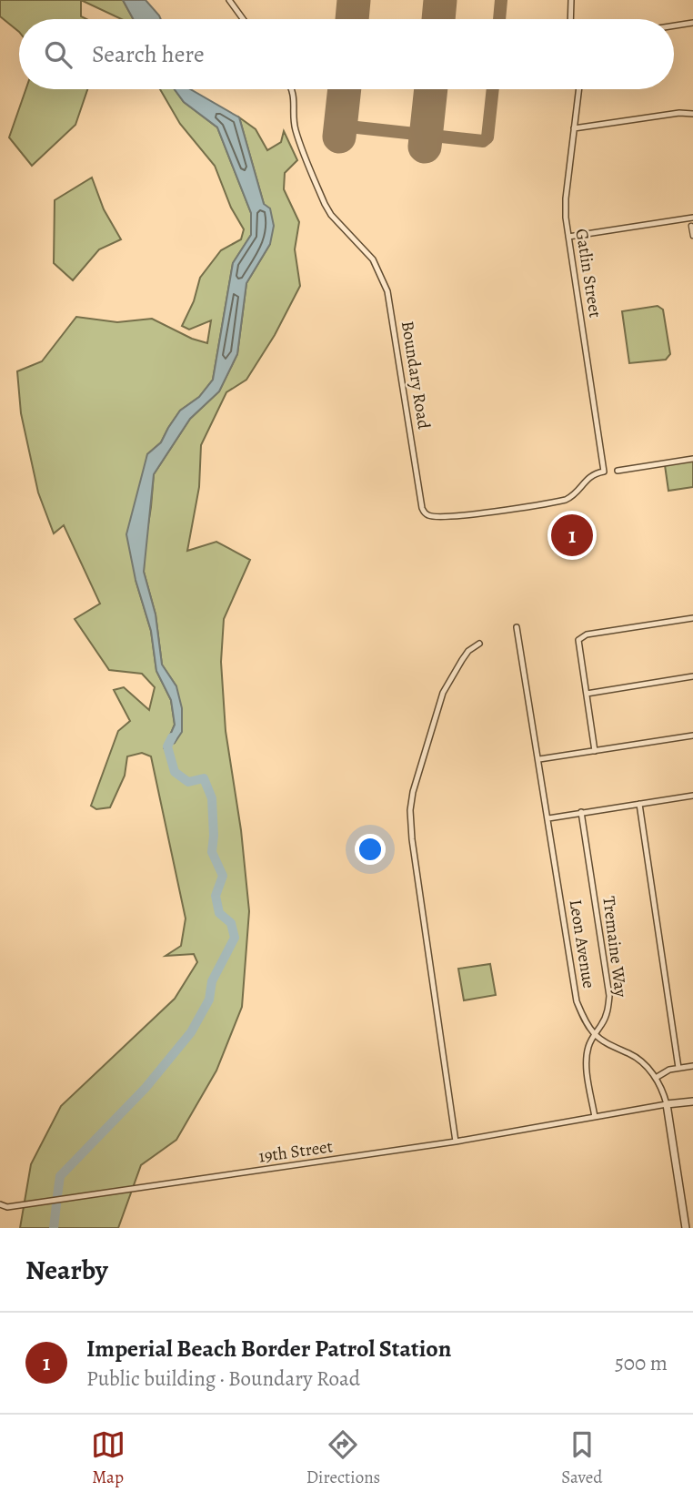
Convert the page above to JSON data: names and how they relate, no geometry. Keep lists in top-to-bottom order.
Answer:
{
  "streets": {
    "street": [
      "Gatlin Street",
      "Boundary Road",
      "Leon Avenue",
      "Tremaine Way",
      "19th Street"
    ]
  },
  "crossings": [
    ["Gatlin Street", "Boundary Road"],
    ["Leon Avenue", "Tremaine Way"],
    ["Leon Avenue", "19th Street"],
    ["Tremaine Way", "19th Street"]
  ],
  "page": {
    "search": "Search here",
    "pins": "1",
    "heading": "Nearby",
    "list": [
      {
        "mark": "1",
        "name": "Imperial Beach Border Patrol Station",
        "note": "Public building · Boundary Road",
        "value": "500 m"
      }
    ],
    "nav": ["Map", "Directions", "Saved"]
  }
}
